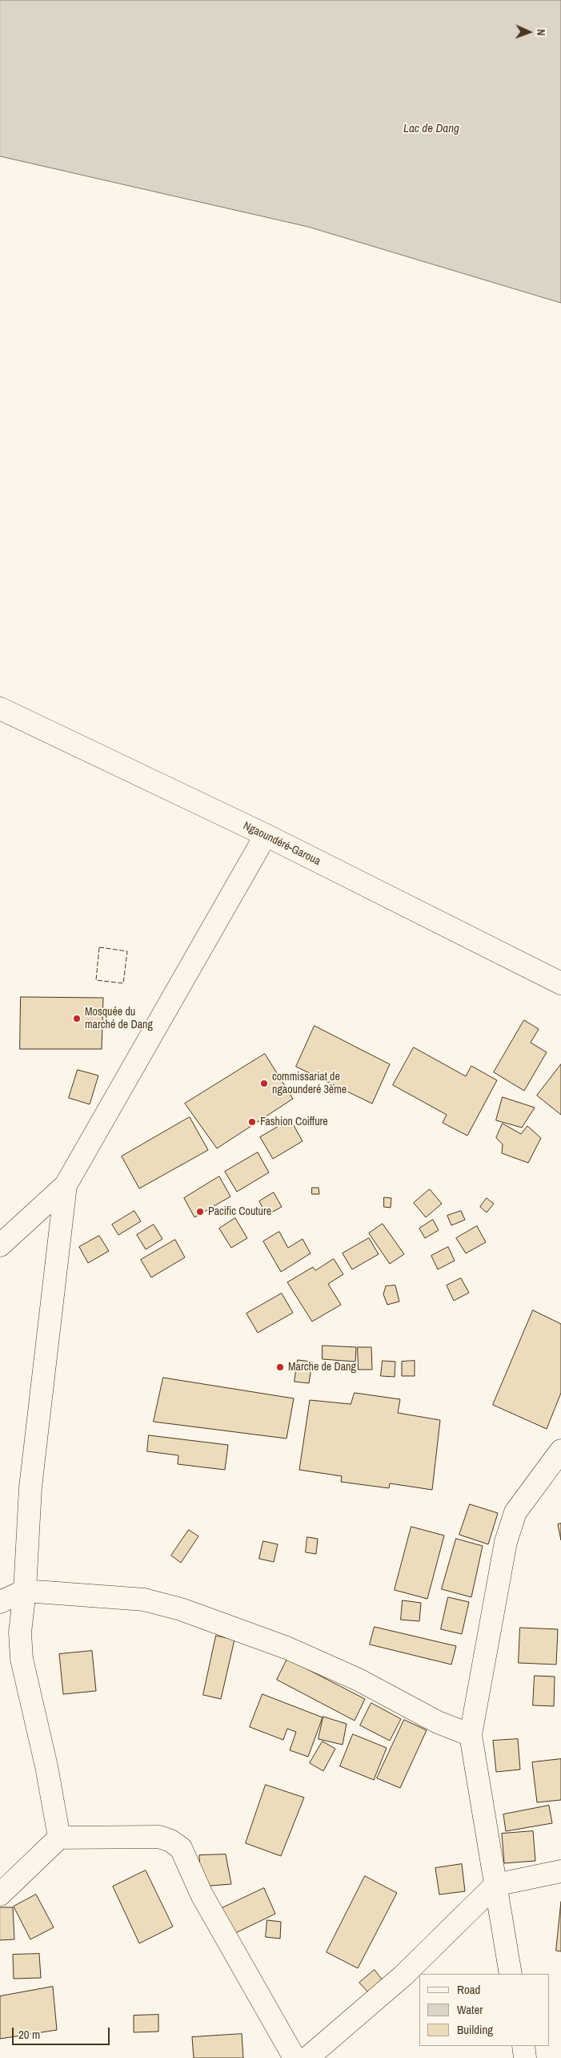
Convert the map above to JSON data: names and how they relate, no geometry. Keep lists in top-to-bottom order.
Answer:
{
  "streets": {
    "main road": ["Ngaoundéré-Garoua"]
  },
  "water": ["Lac de Dang"],
  "places": [
    "Mosquée du marché de Dang",
    "commissariat de ngaounderé 3ème",
    "Fashion Coiffure",
    "Pacific Couture",
    "Marche de Dang"
  ],
  "legend": ["Road", "Water", "Building"],
  "scale_bar": "20 m",
  "north": "right"
}
